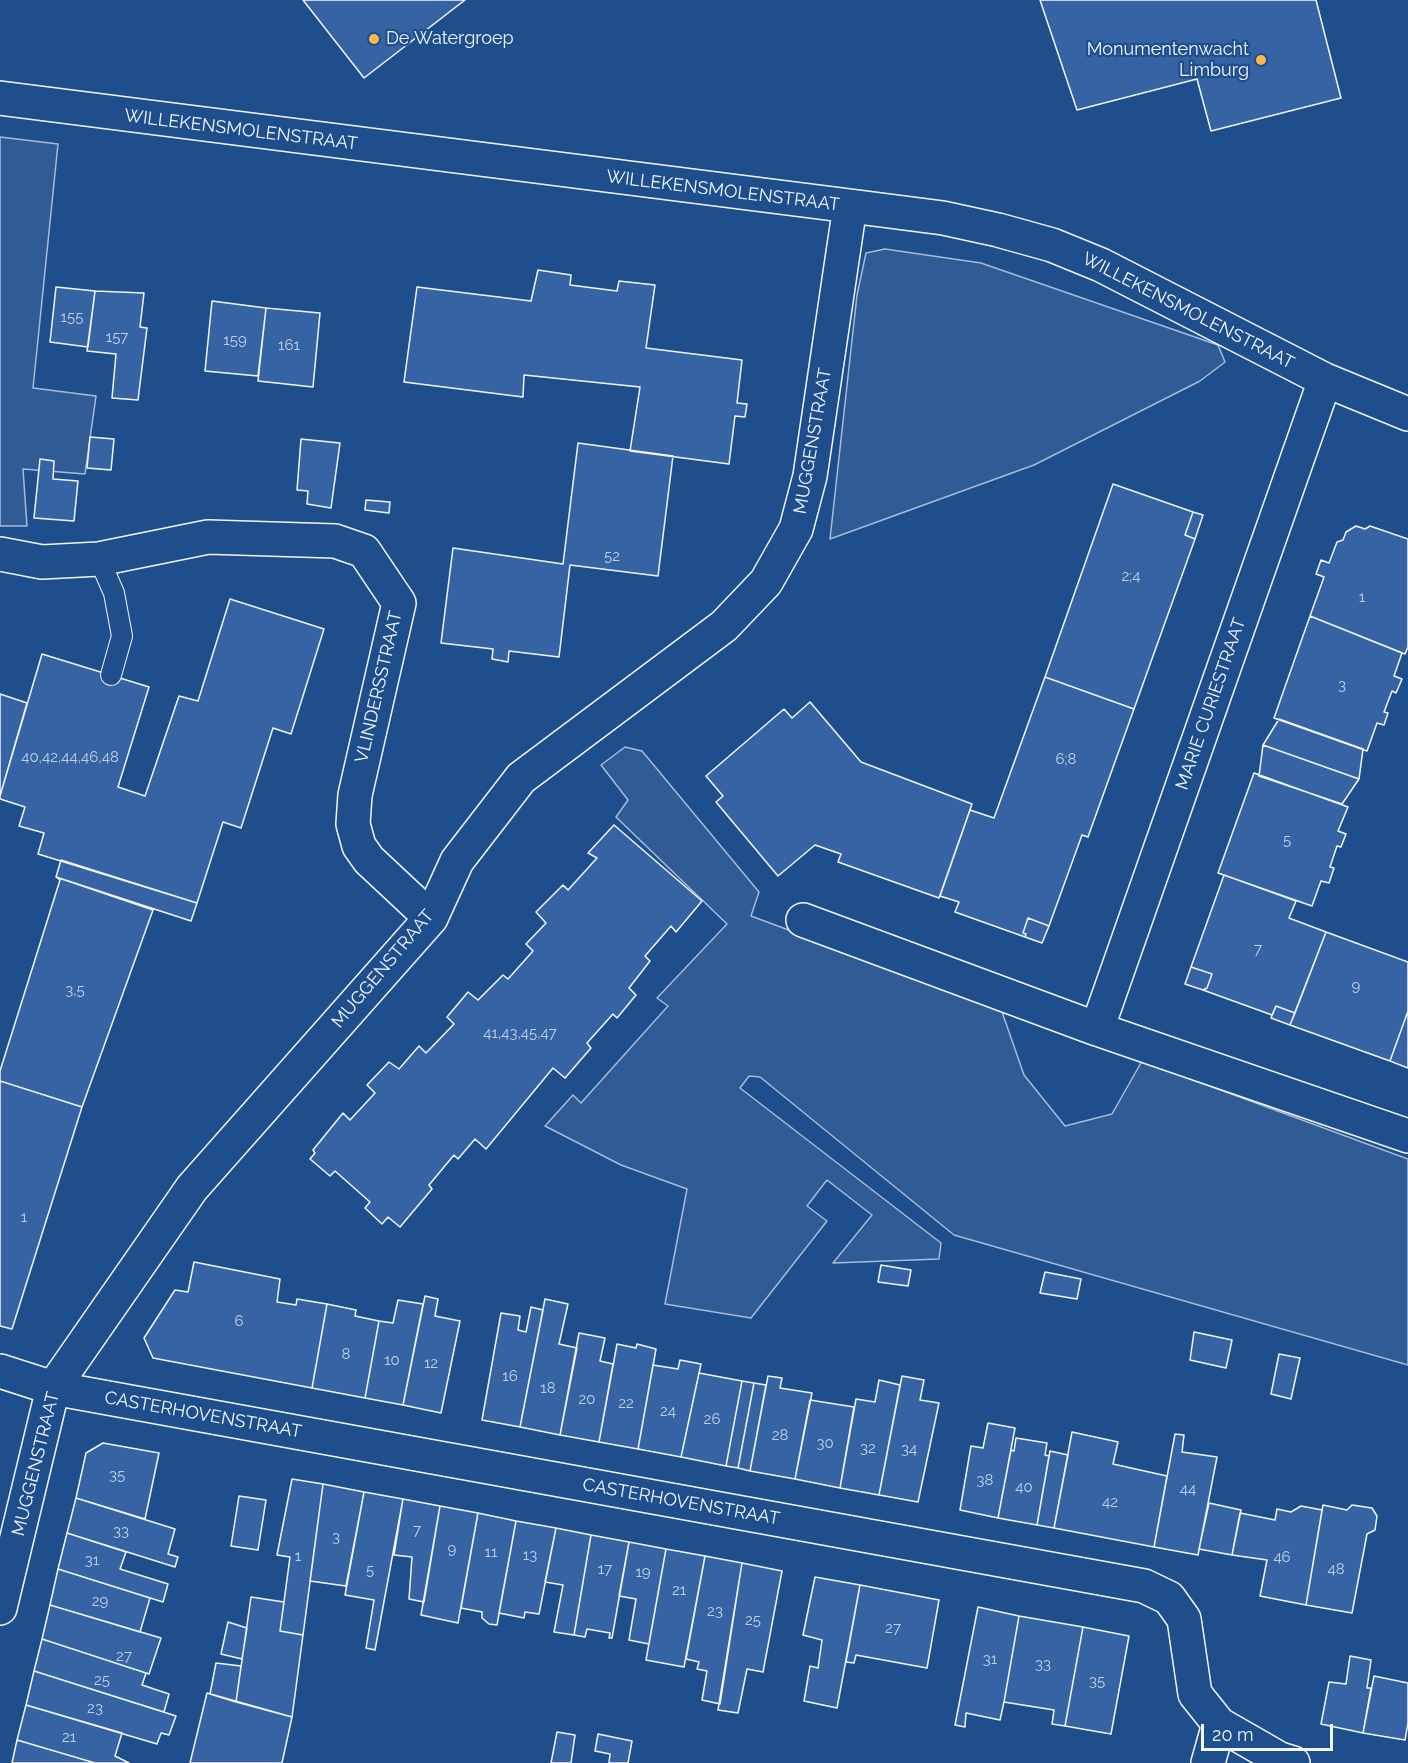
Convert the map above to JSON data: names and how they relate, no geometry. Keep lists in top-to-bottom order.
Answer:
{
  "streets": {
    "street": [
      "WILLEKENSMOLENSTRAAT",
      "MUGGENSTRAAT",
      "VLINDERSSTRAAT",
      "MARIE CURIESTRAAT",
      "CASTERHOVENSTRAAT"
    ]
  },
  "crossings": [
    ["WILLEKENSMOLENSTRAAT", "MUGGENSTRAAT"],
    ["WILLEKENSMOLENSTRAAT", "MARIE CURIESTRAAT"],
    ["MUGGENSTRAAT", "VLINDERSSTRAAT"],
    ["MUGGENSTRAAT", "CASTERHOVENSTRAAT"]
  ],
  "places": ["De Watergroep", "Monumentenwacht Limburg"],
  "house_numbers": [
    "155",
    "157",
    "159",
    "161",
    "52",
    "2;4",
    "1",
    "3",
    "40,42,44,46,48",
    "6;8",
    "5",
    "7",
    "9",
    "3,5",
    "41,43,45,47",
    "1",
    "6",
    "8",
    "10",
    "12",
    "16",
    "18",
    "20",
    "22",
    "24",
    "26",
    "28",
    "30",
    "32",
    "34",
    "35",
    "38",
    "40",
    "44",
    "42",
    "7",
    "33",
    "3",
    "9",
    "11",
    "13",
    "1",
    "46",
    "31",
    "17",
    "48",
    "5",
    "19",
    "21",
    "29",
    "23",
    "25",
    "27",
    "27",
    "31",
    "33",
    "25",
    "35",
    "23",
    "21"
  ],
  "scale_bar": "20 m"
}
